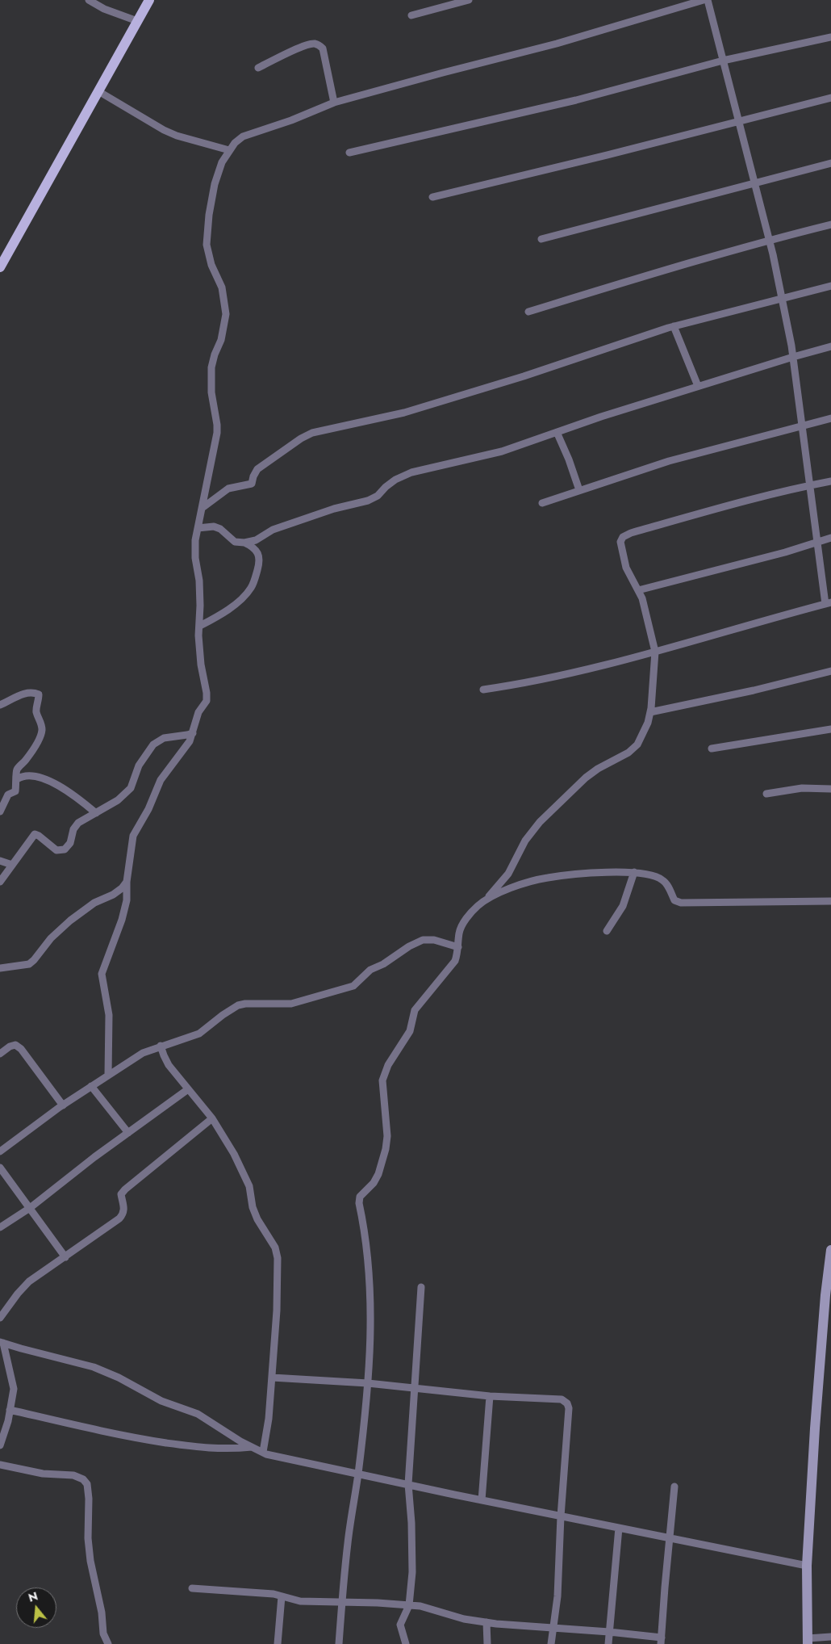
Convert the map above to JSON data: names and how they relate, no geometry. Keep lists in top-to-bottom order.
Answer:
{
  "north": "top"
}
